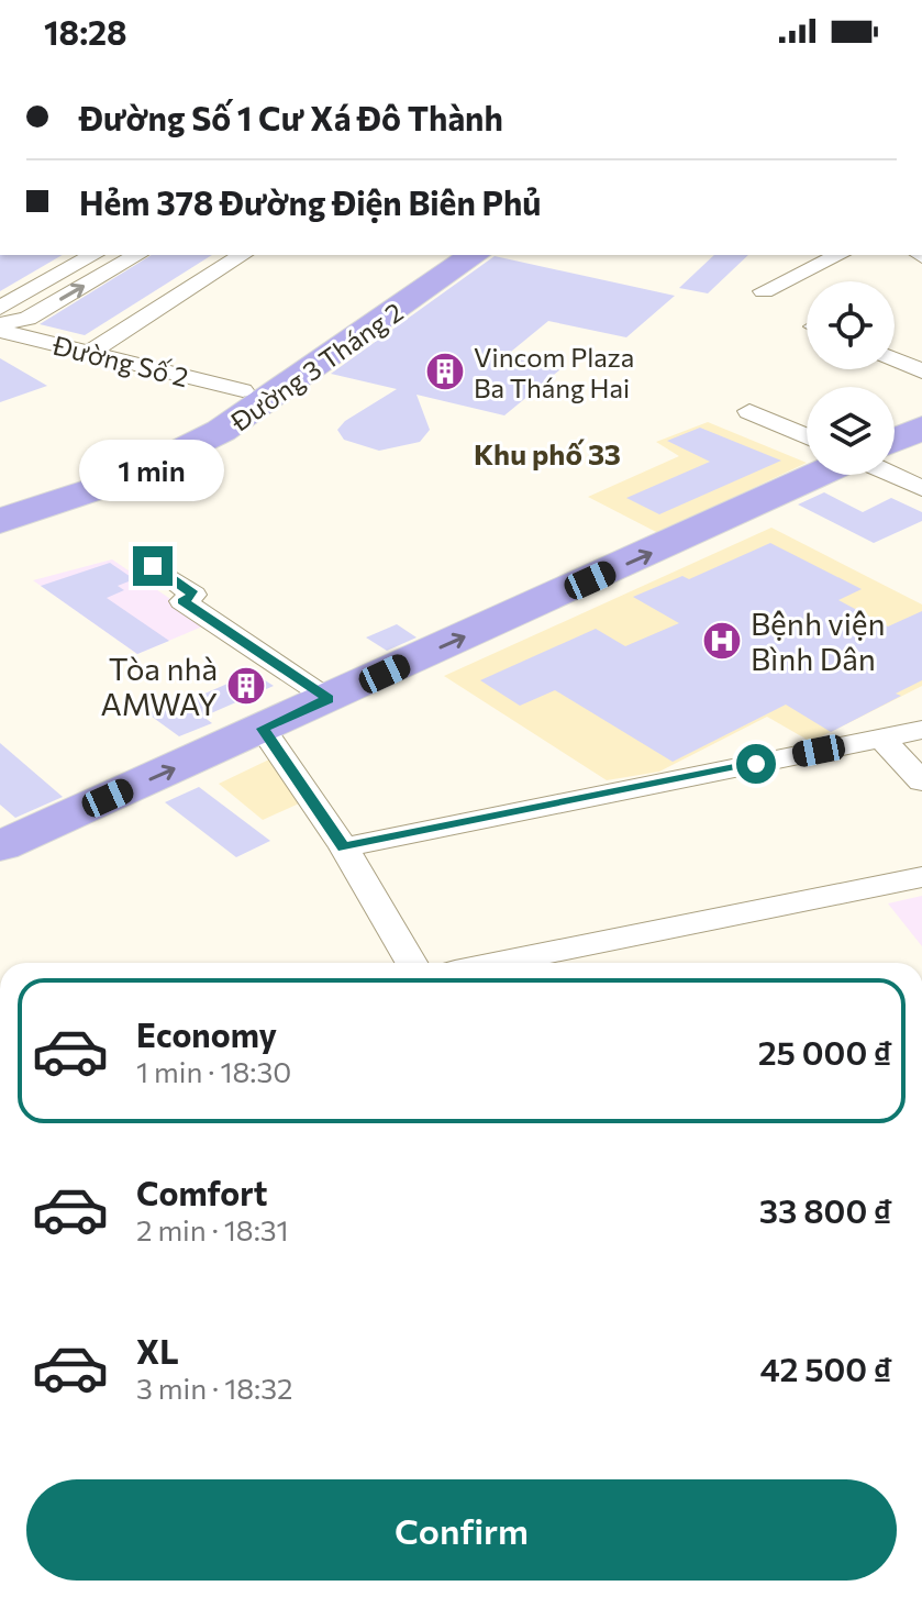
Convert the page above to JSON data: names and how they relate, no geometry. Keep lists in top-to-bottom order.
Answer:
{
  "streets": {
    "main road": ["Đường 3 Tháng 2"],
    "street": ["Đường Số 2"]
  },
  "crossings": [
    ["Đường Số 2", "Đường 3 Tháng 2"]
  ],
  "districts": ["Khu phố 33"],
  "places": {
    "building": ["Vincom Plaza Ba Tháng Hai", "Tòa nhà AMWAY"],
    "hospital": ["Bệnh viện Bình Dân"]
  },
  "page": {
    "status": "18:28",
    "banner": ["Ðường Số 1 Cư Xá Đô Thành", "Hẻm 378 Đường Điện Biên Phủ"],
    "bubble": "1 min",
    "list": [
      {
        "name": "Economy",
        "note": "1 min · 18:30",
        "value": "25 000 ₫"
      },
      {
        "name": "Comfort",
        "note": "2 min · 18:31",
        "value": "33 800 ₫"
      },
      {
        "name": "XL",
        "note": "3 min · 18:32",
        "value": "42 500 ₫"
      }
    ],
    "buttons": "Confirm"
  }
}
